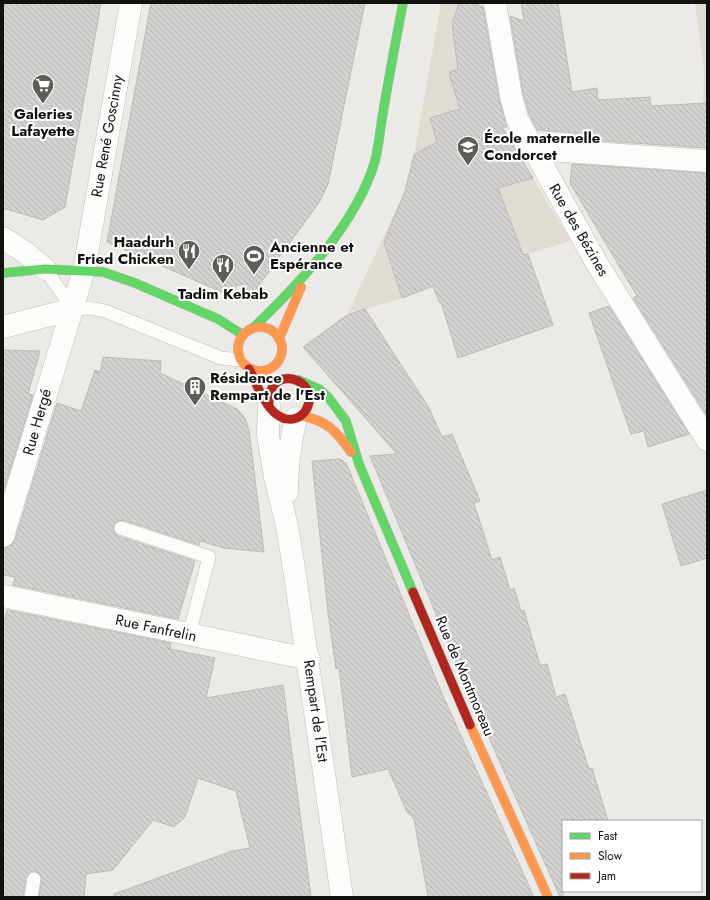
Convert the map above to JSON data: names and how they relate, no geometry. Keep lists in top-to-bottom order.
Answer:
{
  "streets": {
    "main road": ["Rue de Montmoreau"],
    "street": [
      "Rue René Goscinny",
      "Rue des Bézines",
      "Rue Hergé",
      "Rue Fanfrelin",
      "Rempart de l'Est"
    ]
  },
  "crossings": [
    ["Rue René Goscinny", "Rue Hergé"],
    ["Rue Fanfrelin", "Rempart de l'Est"],
    ["Rue de Montmoreau", "Rempart de l'Est"]
  ],
  "places": {
    "supermarket": ["Galeries Lafayette"],
    "school or university": ["École maternelle Condorcet"],
    "restaurant": ["Haadurh Fried Chicken", "Tadim Kebab"],
    "sports": ["Ancienne et Espérance"],
    "building": ["Résidence Rempart de l'Est"]
  },
  "legend": ["Fast", "Slow", "Jam"]
}
